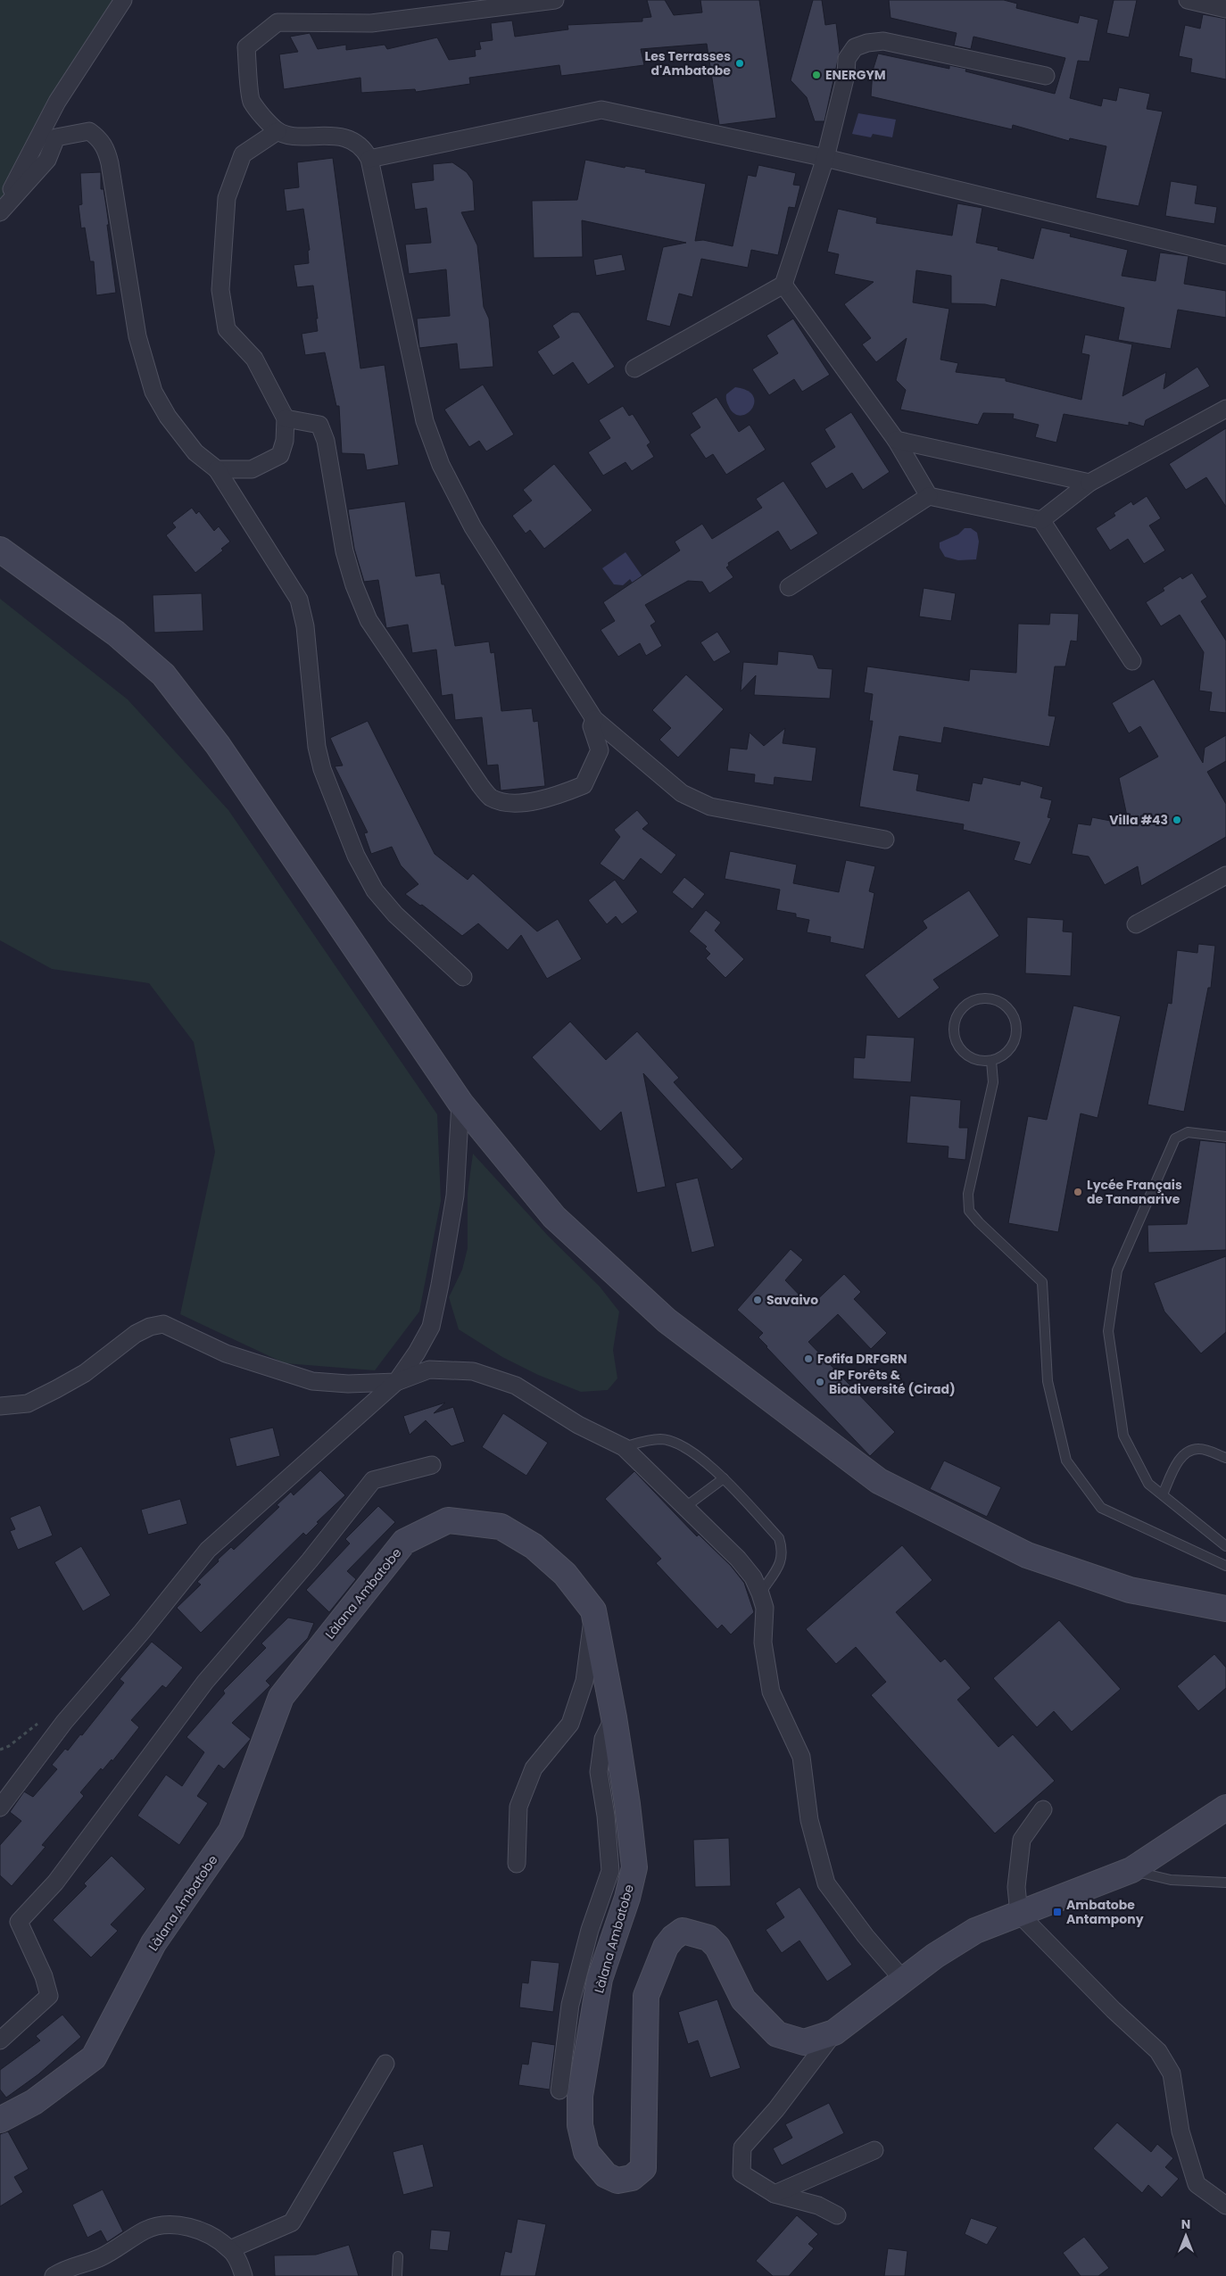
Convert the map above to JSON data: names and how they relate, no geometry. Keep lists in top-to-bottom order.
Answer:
{
  "streets": {
    "street": ["Làlana Ambatobe"]
  },
  "places": {
    "other": [
      "Les Terrasses d'Ambatobe",
      "ENERGYM",
      "Villa #43",
      "Lycée Français de Tananarive",
      "Savaivo",
      "Fofifa DRFGRN",
      "dP Forêts & Biodiversité (Cirad)"
    ],
    "transit": ["Ambatobe Antampony"]
  },
  "north": "top"
}
